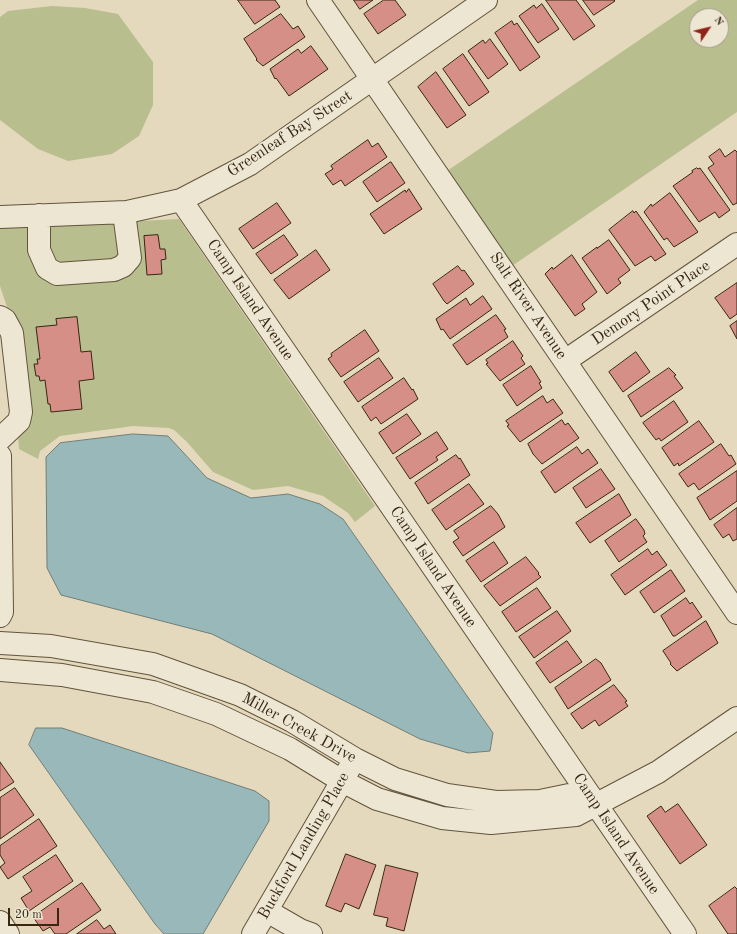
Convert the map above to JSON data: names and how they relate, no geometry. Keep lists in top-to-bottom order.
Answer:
{
  "streets": {
    "street": [
      "Greenleaf Bay Street",
      "Camp Island Avenue",
      "Demory Point Place",
      "Salt River Avenue",
      "Miller Creek Drive",
      "Buckford Landing Place"
    ]
  },
  "crossings": [
    ["Greenleaf Bay Street", "Camp Island Avenue"],
    ["Greenleaf Bay Street", "Salt River Avenue"],
    ["Camp Island Avenue", "Miller Creek Drive"],
    ["Demory Point Place", "Salt River Avenue"],
    ["Miller Creek Drive", "Buckford Landing Place"]
  ],
  "scale_bar": "20 m",
  "north": "top right"
}
